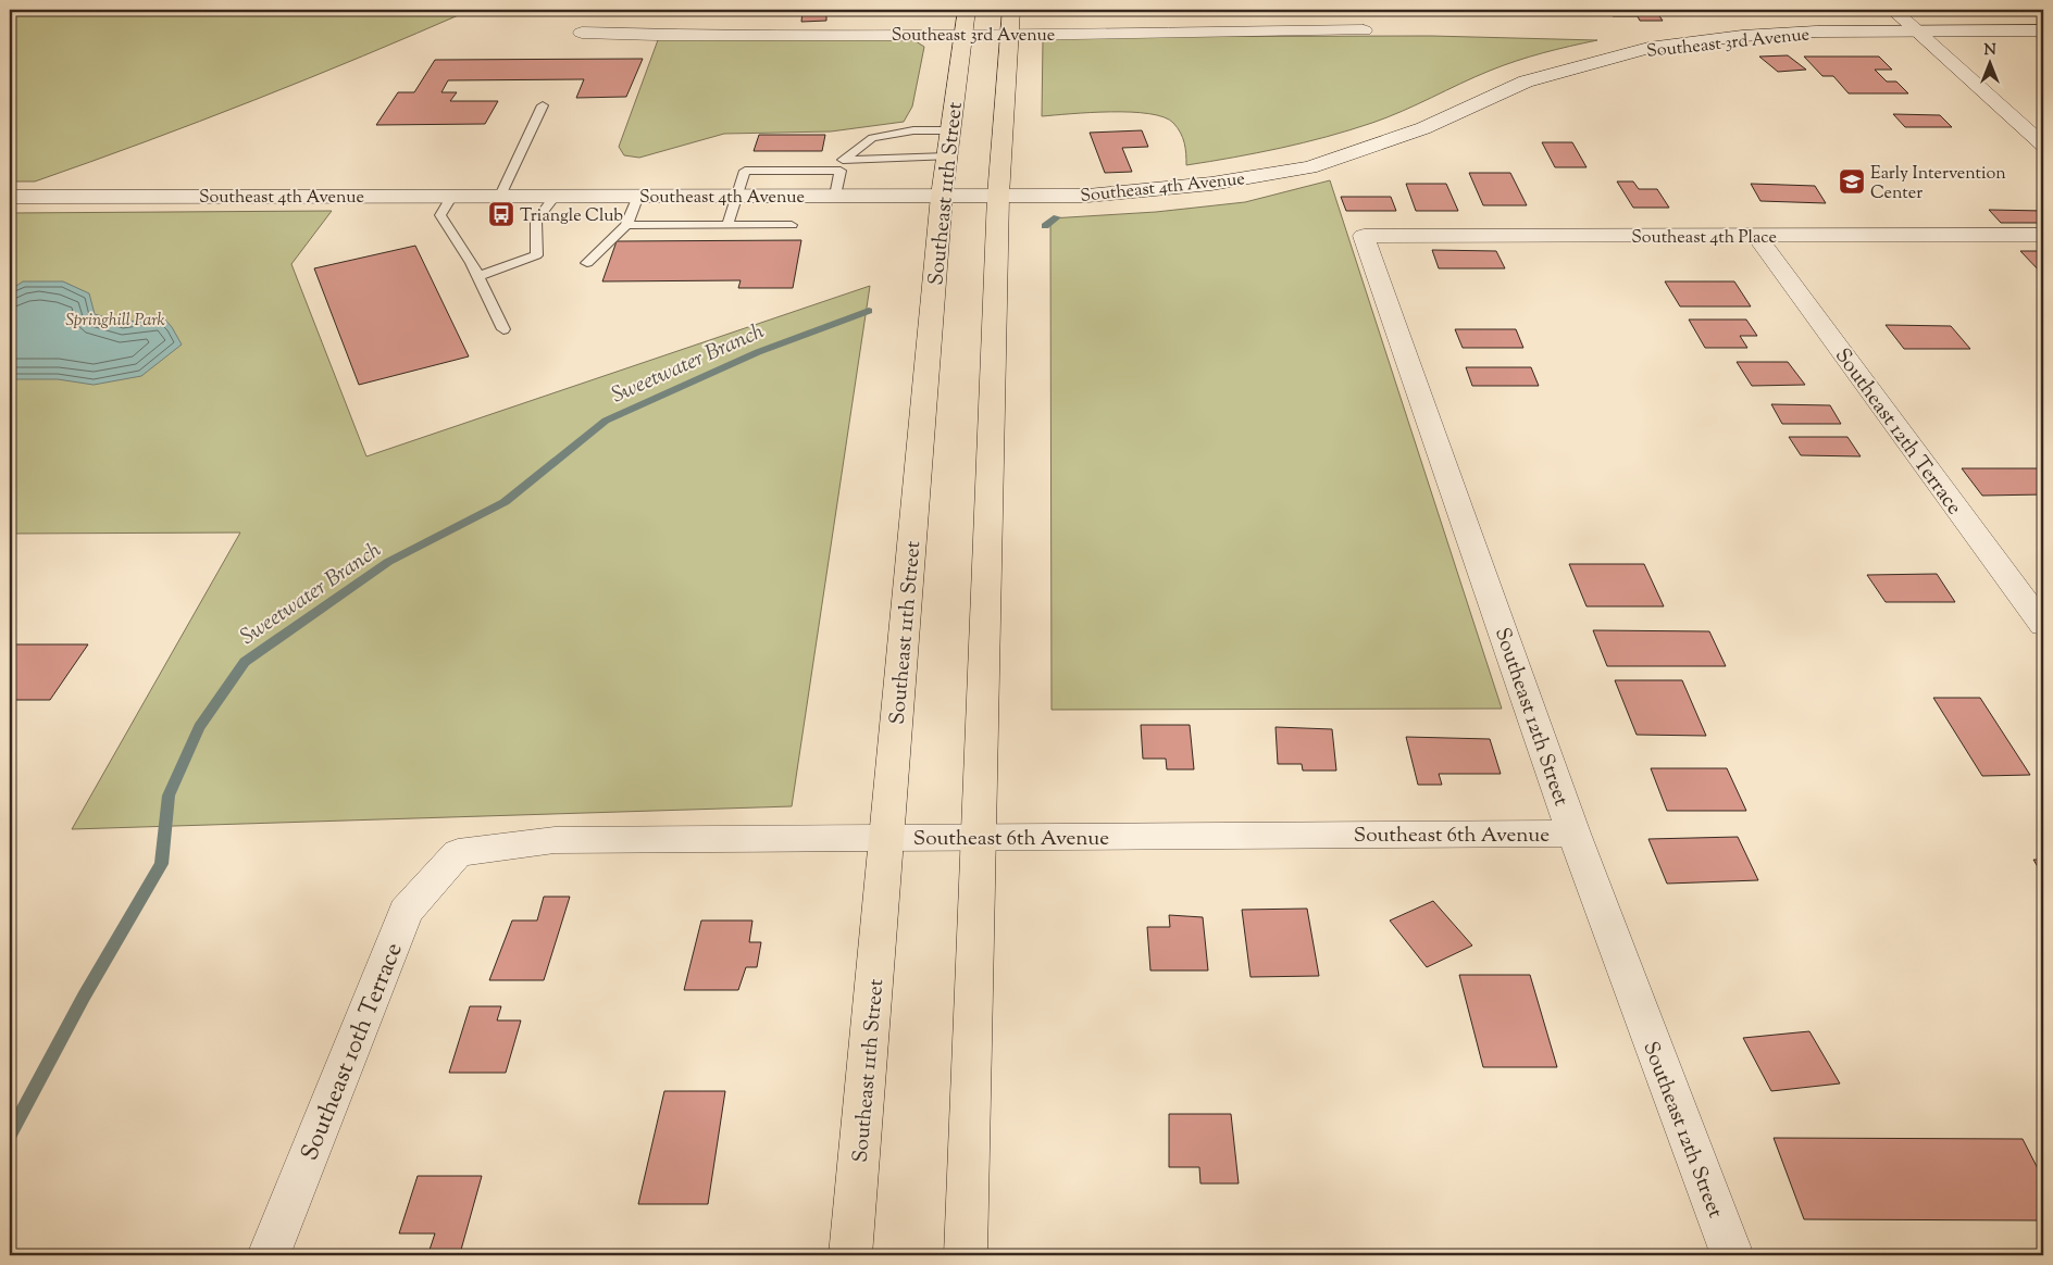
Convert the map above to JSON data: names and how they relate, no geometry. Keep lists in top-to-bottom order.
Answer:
{
  "streets": {
    "highway": ["Southeast 11th Street"],
    "street": [
      "Southeast 3rd Avenue",
      "Southeast 4th Avenue",
      "Southeast 4th Place",
      "Southeast 12th Terrace",
      "Southeast 12th Street",
      "Southeast 6th Avenue",
      "Southeast 10th Terrace"
    ]
  },
  "crossings": [
    ["Southeast 3rd Avenue", "Southeast 4th Avenue"],
    ["Southeast 3rd Avenue", "Southeast 11th Street"],
    ["Southeast 4th Avenue", "Southeast 11th Street"],
    ["Southeast 11th Street", "Southeast 6th Avenue"],
    ["Southeast 4th Place", "Southeast 12th Terrace"],
    ["Southeast 4th Place", "Southeast 12th Street"],
    ["Southeast 12th Street", "Southeast 6th Avenue"],
    ["Southeast 6th Avenue", "Southeast 10th Terrace"]
  ],
  "water": ["Sweetwater Branch"],
  "parks": ["Springhill Park"],
  "places": {
    "school or university": ["Early Intervention Center"],
    "bus stop": ["Triangle Club"]
  },
  "north": "top"
}
